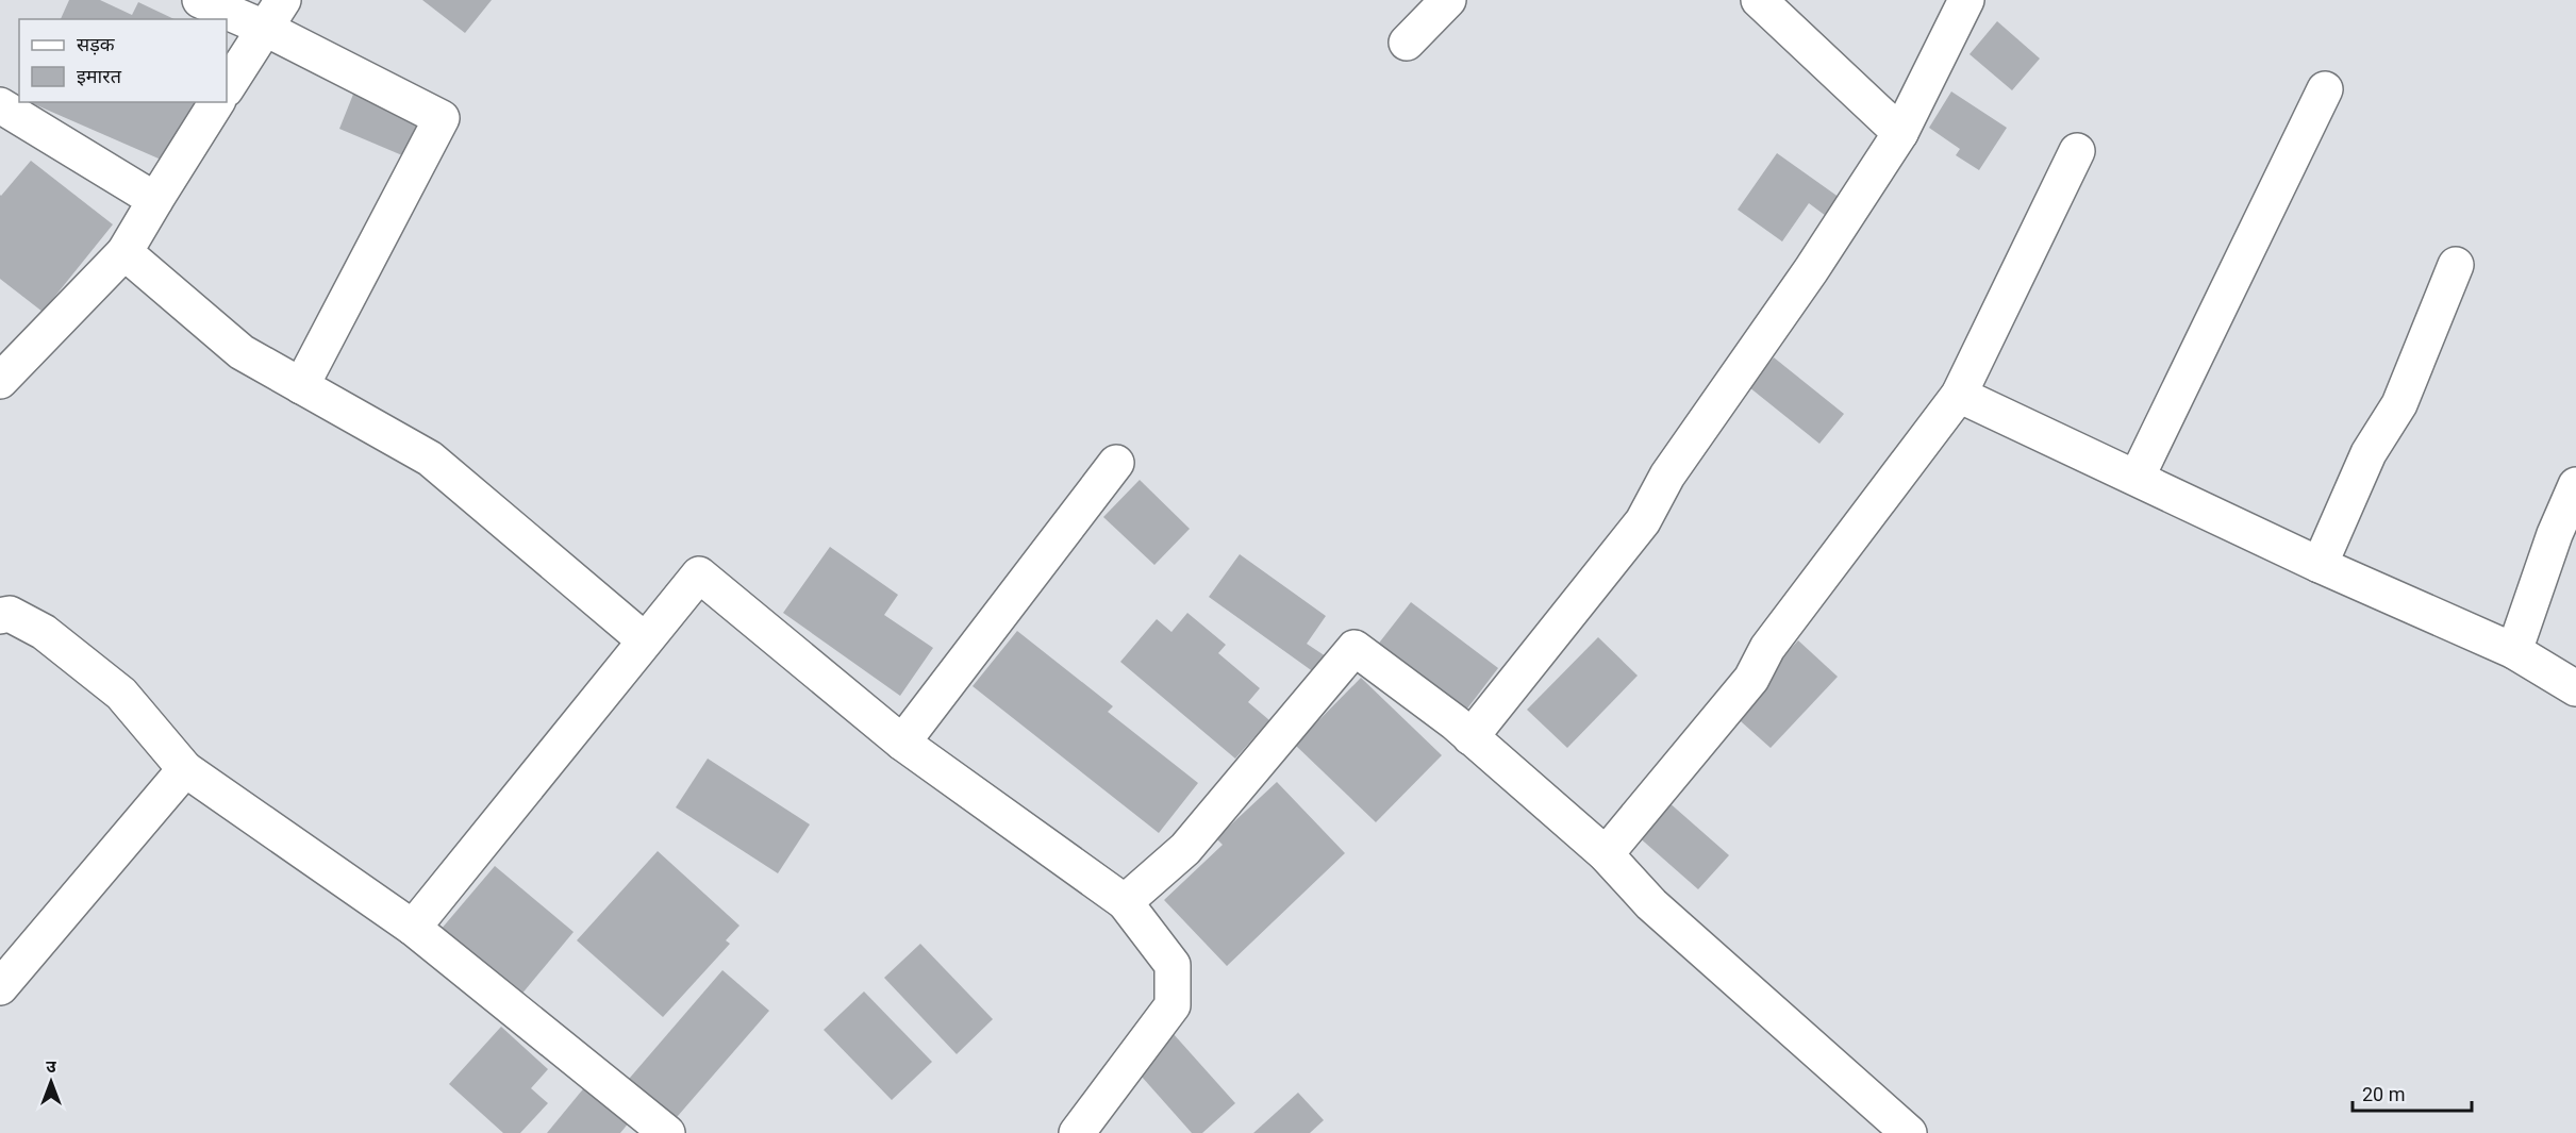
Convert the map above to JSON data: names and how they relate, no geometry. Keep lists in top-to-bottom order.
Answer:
{
  "legend": ["सड़क", "इमारत"],
  "scale_bar": "20 m",
  "north": "top"
}
